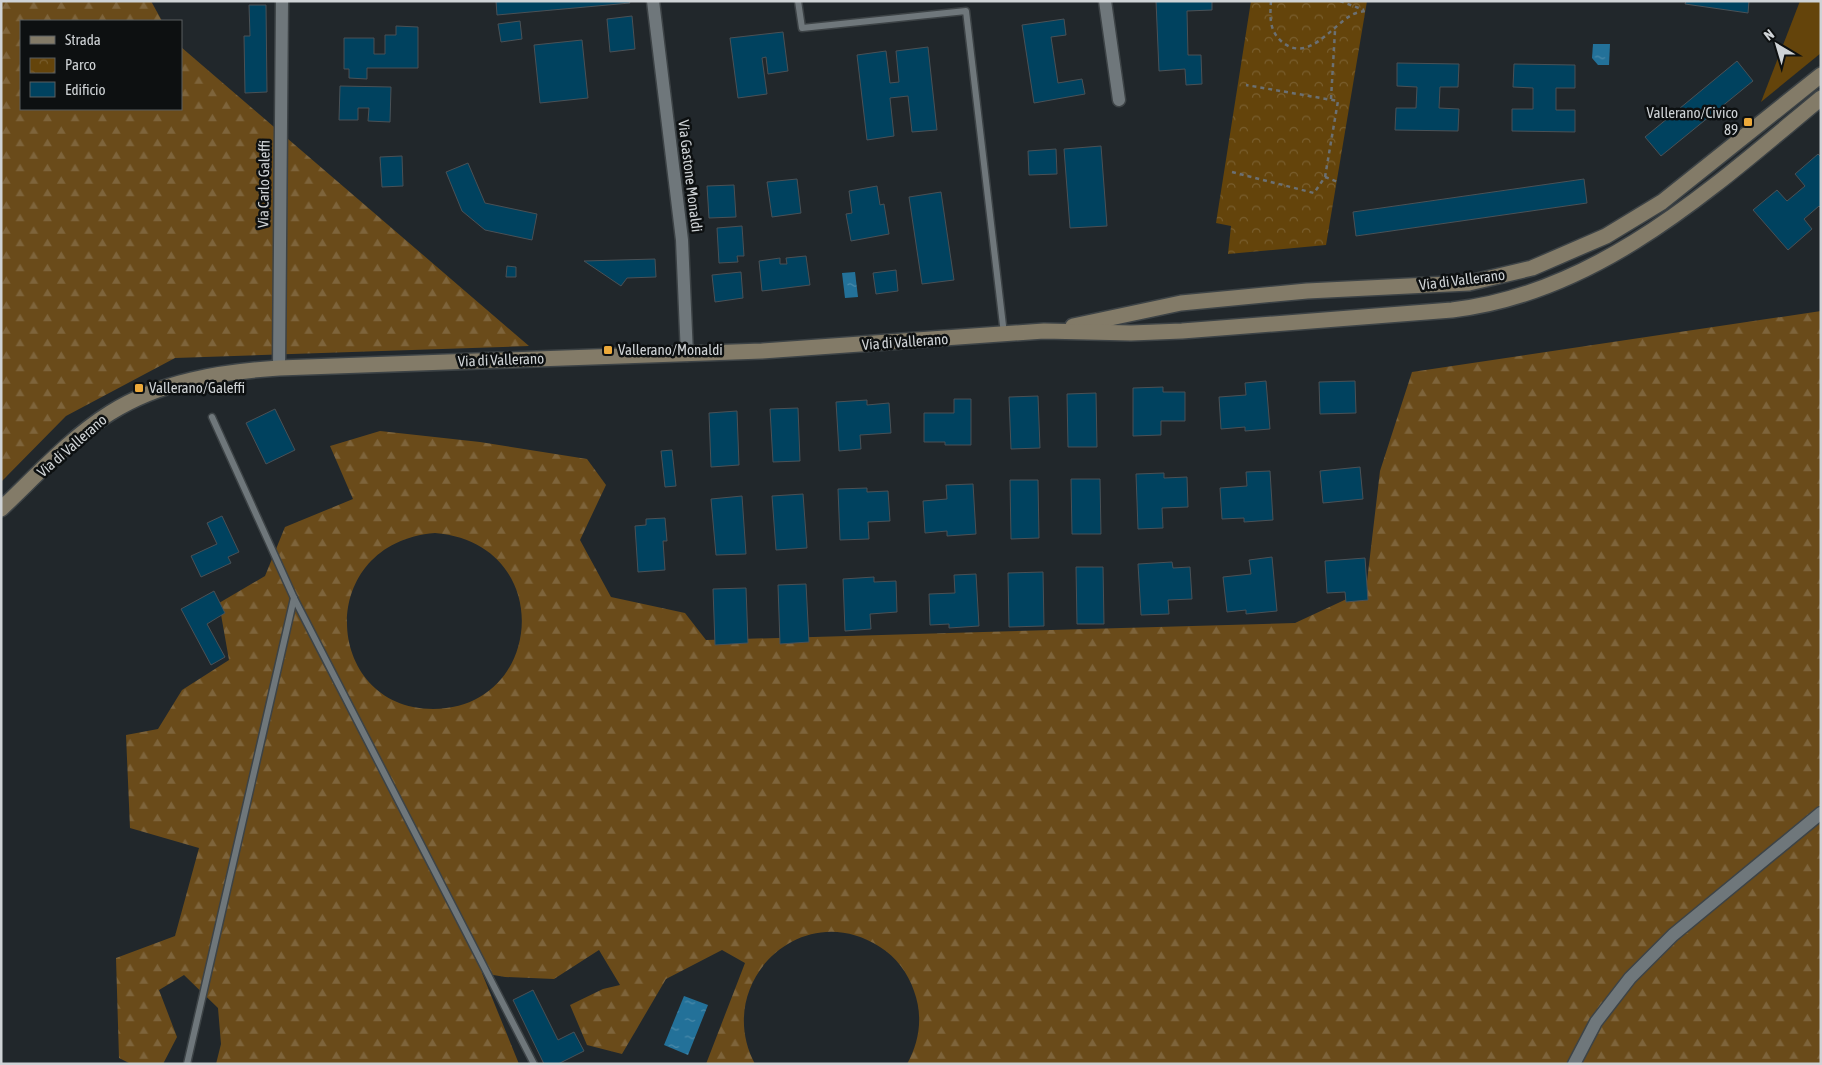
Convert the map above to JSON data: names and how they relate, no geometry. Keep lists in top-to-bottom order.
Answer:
{
  "streets": {
    "street": ["Via Gastone Monaldi", "Via Carlo Galeffi", "Via di Vallerano"]
  },
  "crossings": [
    ["Via Gastone Monaldi", "Via di Vallerano"],
    ["Via Carlo Galeffi", "Via di Vallerano"]
  ],
  "places": {
    "transit": ["Vallerano/Civico 89", "Vallerano/Monaldi", "Vallerano/Galeffi"]
  },
  "legend": ["Strada", "Parco", "Edificio"],
  "north": "top left"
}
